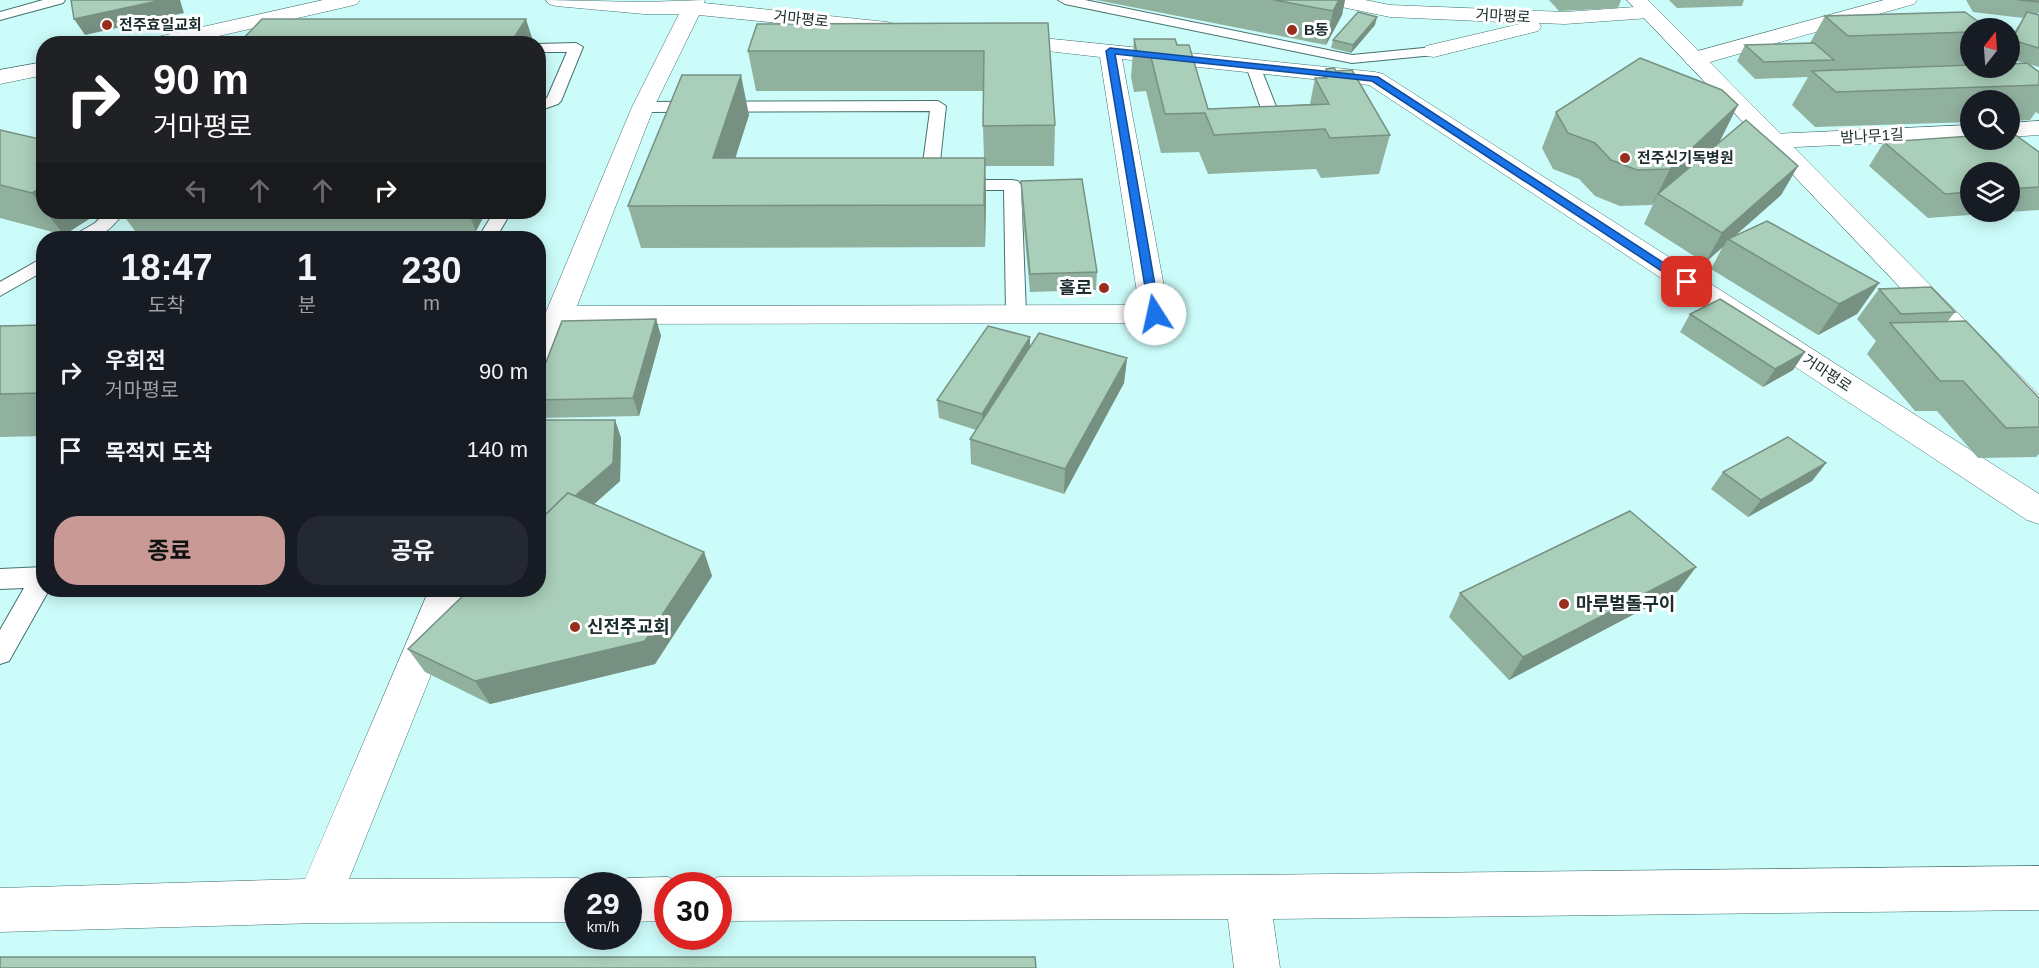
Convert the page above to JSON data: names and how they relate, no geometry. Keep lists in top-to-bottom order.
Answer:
{
  "streets": {
    "street": ["거마평로", "밤나무1길"]
  },
  "crossings": [
    ["거마평로", "밤나무1길"]
  ],
  "places": [
    "전주효일교회",
    "B동",
    "전주신기독병원",
    "홀로",
    "마루벌돌구이",
    "신전주교회"
  ],
  "north": "top",
  "page": {
    "turn": ["90 m", "거마평로"],
    "eta": [
      "18:47",
      "도착",
      "1",
      "분",
      "230",
      "m"
    ],
    "list": [
      {
        "name": "우회전",
        "note": "거마평로",
        "value": "90 m"
      },
      {
        "name": "목적지 도착",
        "value": "140 m"
      }
    ],
    "buttons": ["종료", "공유"],
    "speed": "29 km/h",
    "limit": "30"
  }
}
